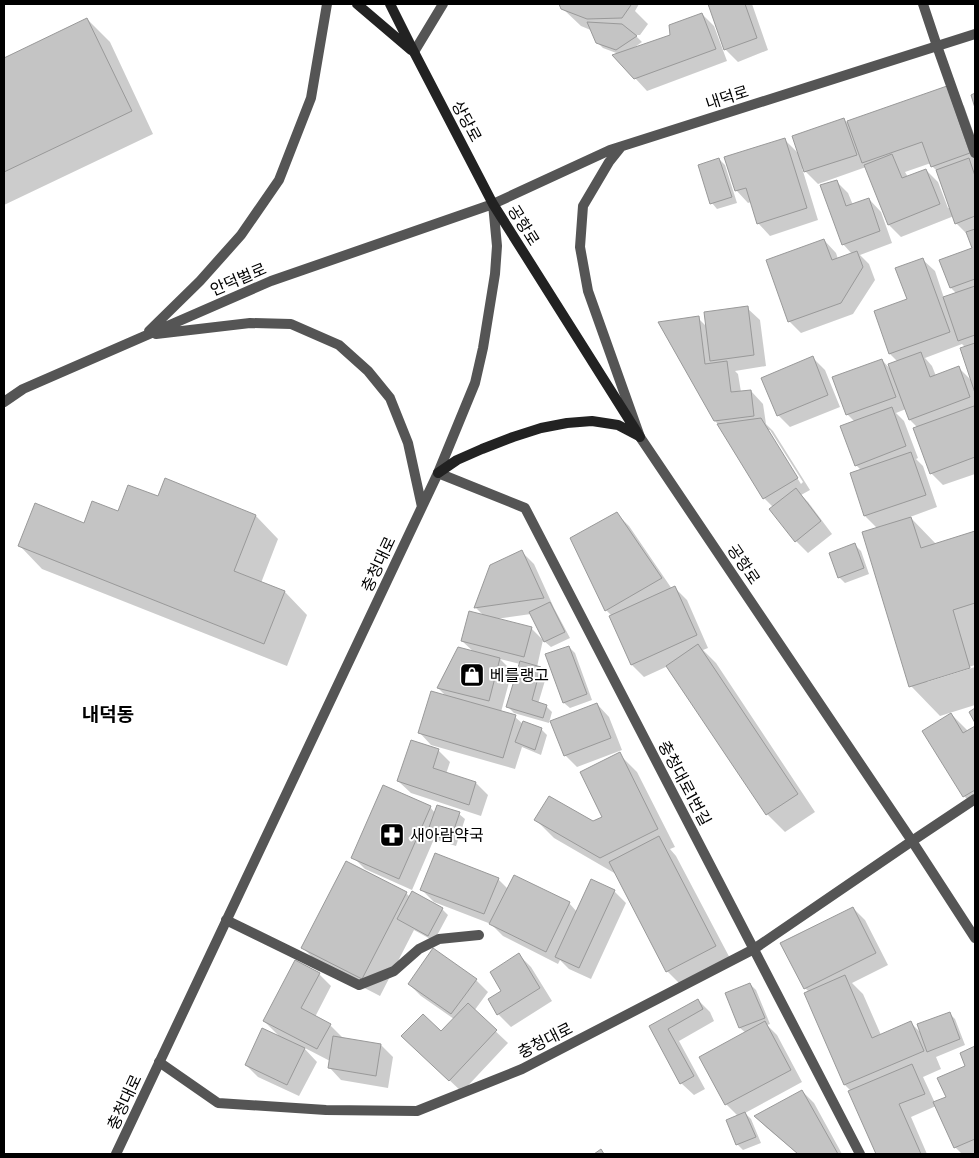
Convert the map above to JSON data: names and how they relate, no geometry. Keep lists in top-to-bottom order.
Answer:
{
  "streets": {
    "main road": ["상당로", "공항로"],
    "street": [
      "내덕로",
      "안덕벌로",
      "충청대로",
      "충청대로1번길"
    ]
  },
  "crossings": [
    ["내덕로", "상당로"],
    ["내덕로", "공항로"],
    ["내덕로", "안덕벌로"],
    ["내덕로", "충청대로"],
    ["상당로", "공항로"],
    ["상당로", "안덕벌로"],
    ["상당로", "충청대로"],
    ["공항로", "안덕벌로"],
    ["공항로", "충청대로"],
    ["안덕벌로", "충청대로"],
    ["충청대로", "충청대로1번길"]
  ],
  "districts": ["내덕동"],
  "places": {
    "shop": ["베를랭고"],
    "pharmacy": ["새아람약국"]
  }
}
